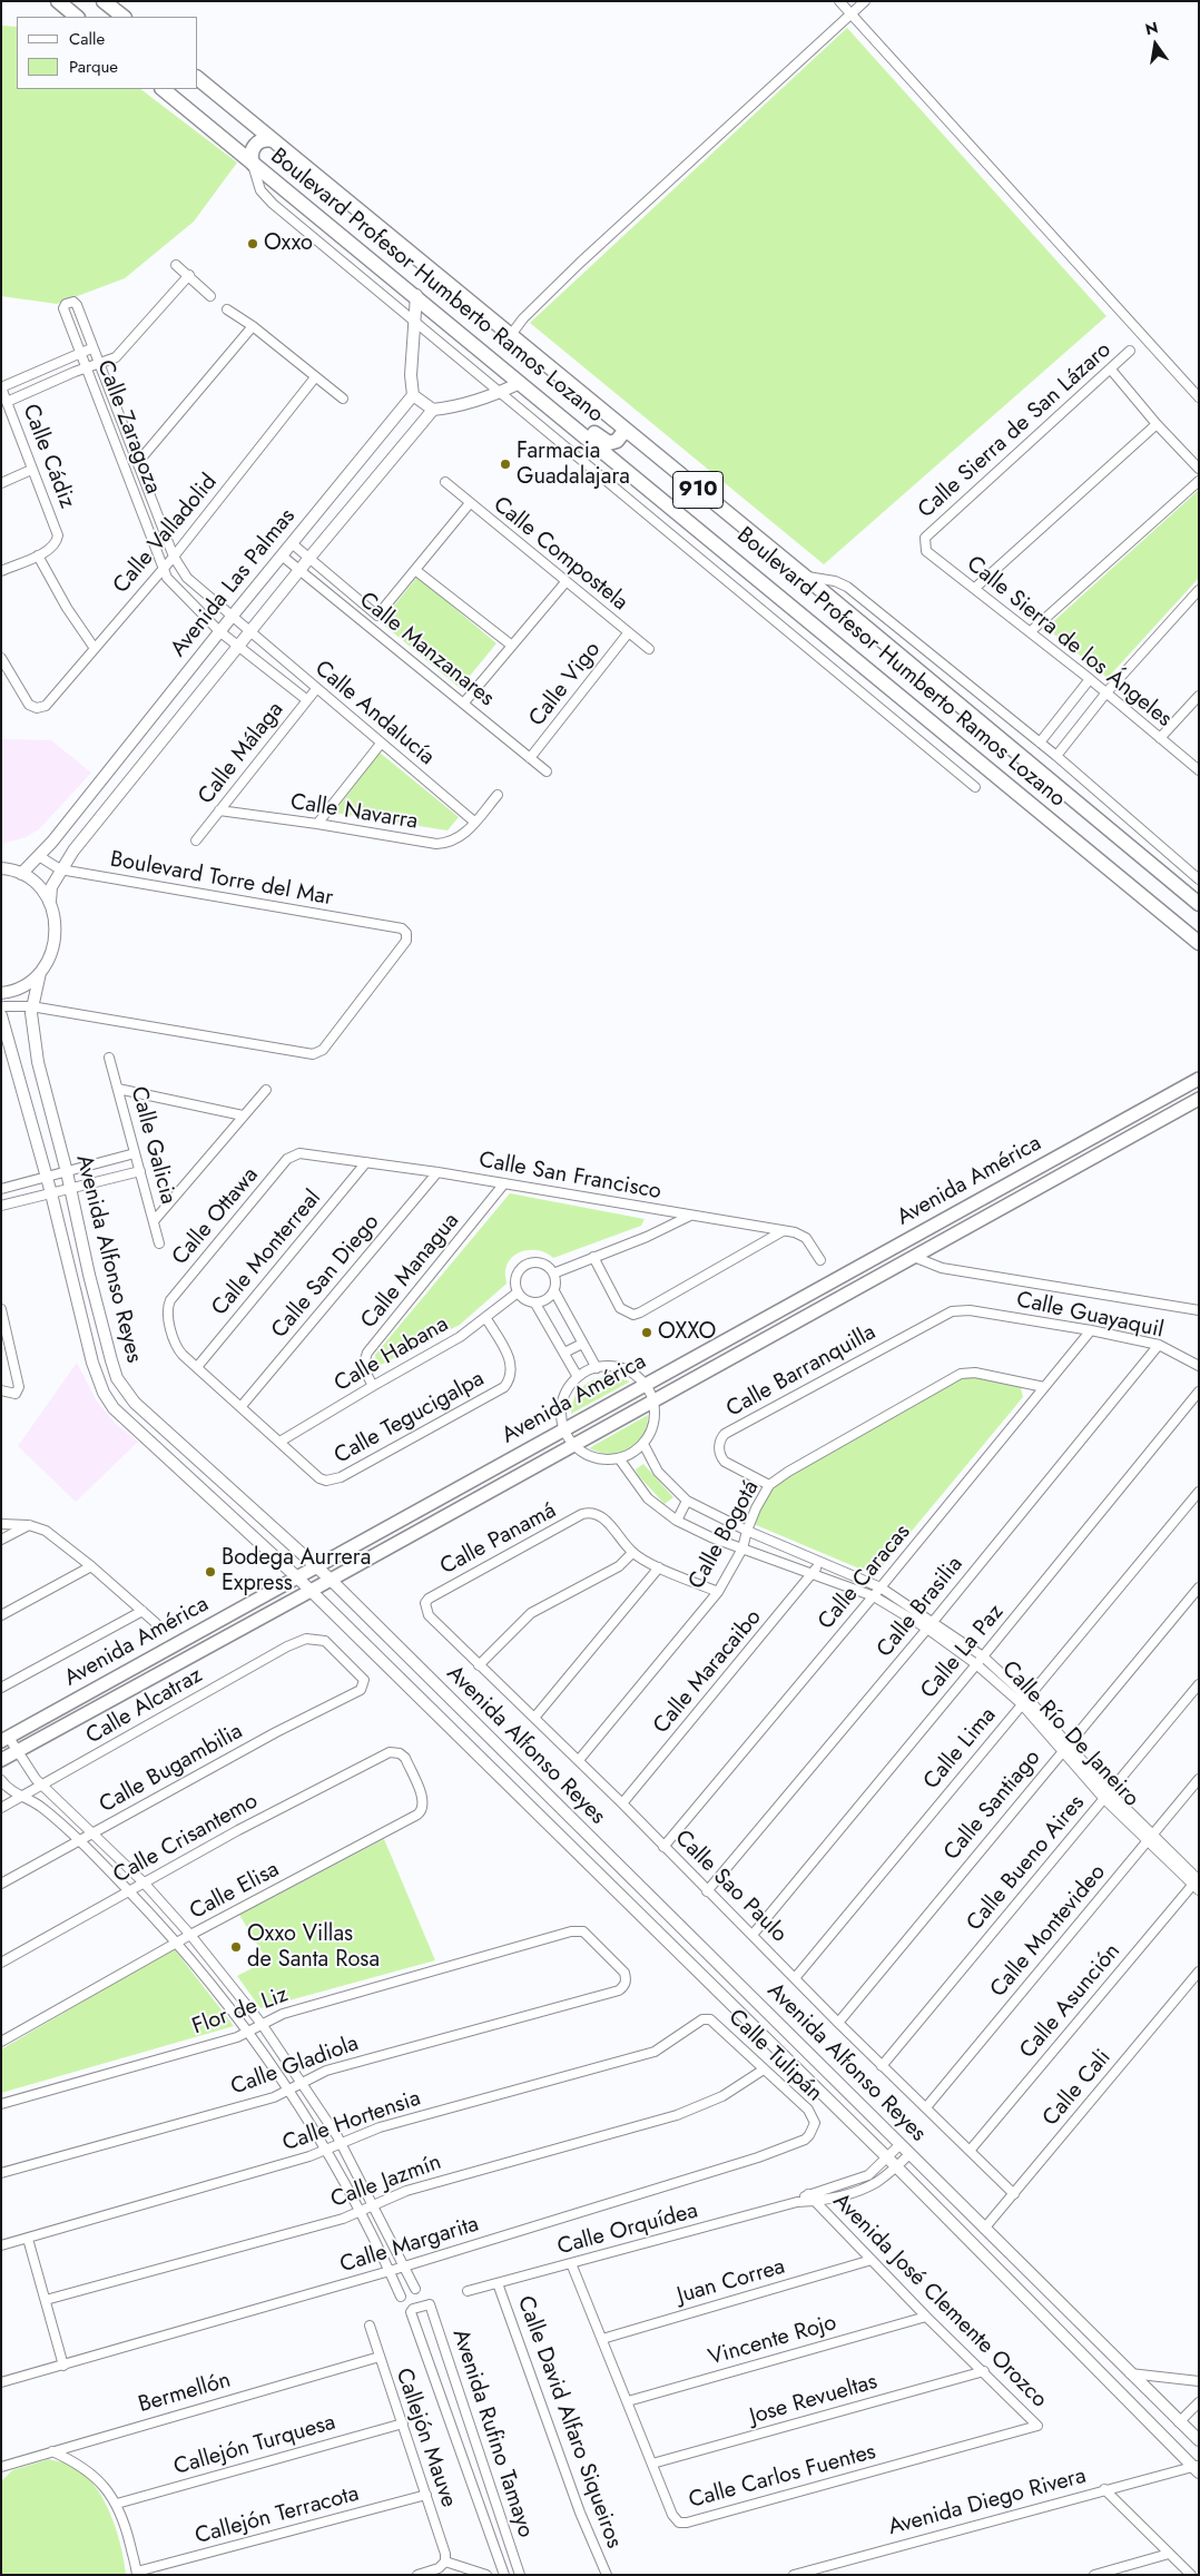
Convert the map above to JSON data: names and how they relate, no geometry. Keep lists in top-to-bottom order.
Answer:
{
  "streets": {
    "main road": ["Boulevard Profesor Humberto Ramos Lozano", "910", "Avenida América"],
    "street": [
      "Calle Zaragoza",
      "Calle Sierra de San Lázaro",
      "Calle Cádiz",
      "Calle Valladolid",
      "Calle Compostela",
      "Avenida Las Palmas",
      "Calle Sierra de los Ángeles",
      "Calle Manzanares",
      "Calle Vigo",
      "Calle Andalucía",
      "Calle Málaga",
      "Calle Navarra",
      "Boulevard Torre del Mar",
      "Calle Galicia",
      "Calle San Francisco",
      "Calle Ottawa",
      "Calle Monterreal",
      "Avenida Alfonso Reyes",
      "Calle Managua",
      "Calle San Diego",
      "Calle Guayaquil",
      "Calle Habana",
      "Calle Barranquilla",
      "Calle Tegucigalpa",
      "Calle Bogotá",
      "Calle Panamá",
      "Calle Caracas",
      "Calle Brasilia",
      "Calle La Paz",
      "Calle Maracaibo",
      "Calle Alcatraz",
      "Calle Río De Janeiro",
      "Calle Lima",
      "Calle Bugambilia",
      "Calle Santiago",
      "Calle Crisantemo",
      "Calle Bueno Aires",
      "Calle Sao Paulo",
      "Calle Elisa",
      "Calle Montevideo",
      "Calle Asunción",
      "Flor de Liz",
      "Calle Tulipán",
      "Calle Gladiola",
      "Calle Cali",
      "Calle Hortensia",
      "Calle Jazmín",
      "Calle Orquídea",
      "Calle Margarita",
      "Juan Correa",
      "Avenida José Clemente Orozco",
      "Vincente Rojo",
      "Bermellón",
      "Jose Revueltas",
      "Calle David Alfaro Siqueiros",
      "Avenida Rufino Tamayo",
      "Callejón Mauve",
      "Callejón Turquesa",
      "Calle Carlos Fuentes",
      "Avenida Diego Rivera",
      "Callejón Terracota"
    ]
  },
  "crossings": [
    ["Calle Zaragoza", "Calle Valladolid"],
    ["Calle Zaragoza", "Avenida Las Palmas"],
    ["Calle Zaragoza", "Calle Andalucía"],
    ["Calle Sierra de San Lázaro", "Calle Sierra de los Ángeles"],
    ["Calle Compostela", "Calle Vigo"],
    ["Avenida Las Palmas", "Calle Manzanares"],
    ["Avenida Las Palmas", "Calle Andalucía"],
    ["Avenida Las Palmas", "Boulevard Torre del Mar"],
    ["Avenida Las Palmas", "Avenida Alfonso Reyes"],
    ["Calle Manzanares", "Calle Vigo"],
    ["Calle Andalucía", "Calle Málaga"],
    ["Calle Andalucía", "Calle Navarra"],
    ["Calle Málaga", "Calle Navarra"],
    ["Boulevard Torre del Mar", "Avenida Alfonso Reyes"],
    ["Calle San Francisco", "Calle Ottawa"],
    ["Calle San Francisco", "Calle Monterreal"],
    ["Calle San Francisco", "Calle Managua"],
    ["Calle San Francisco", "Calle San Diego"],
    ["Avenida América", "Avenida Alfonso Reyes"],
    ["Calle Ottawa", "Calle Monterreal"],
    ["Avenida Alfonso Reyes", "Calle Cali"],
    ["Avenida Alfonso Reyes", "Calle Orquídea"],
    ["Avenida Alfonso Reyes", "Avenida Diego Rivera"],
    ["Calle Managua", "Calle Habana"],
    ["Calle Guayaquil", "Calle Barranquilla"],
    ["Calle Guayaquil", "Calle Caracas"],
    ["Calle Guayaquil", "Calle Brasilia"],
    ["Calle Habana", "Calle Tegucigalpa"],
    ["Calle Barranquilla", "Calle Bogotá"],
    ["Calle Bogotá", "Calle Caracas"],
    ["Calle Bogotá", "Calle Río De Janeiro"],
    ["Calle Bogotá", "Calle Sao Paulo"],
    ["Calle Panamá", "Calle Sao Paulo"],
    ["Calle Caracas", "Calle Río De Janeiro"],
    ["Calle Caracas", "Calle Sao Paulo"],
    ["Calle Brasilia", "Calle Río De Janeiro"],
    ["Calle Brasilia", "Calle Sao Paulo"],
    ["Calle La Paz", "Calle Río De Janeiro"],
    ["Calle La Paz", "Calle Sao Paulo"],
    ["Calle Maracaibo", "Calle Río De Janeiro"],
    ["Calle Maracaibo", "Calle Sao Paulo"],
    ["Calle Alcatraz", "Calle Bugambilia"],
    ["Calle Río De Janeiro", "Calle Lima"],
    ["Calle Río De Janeiro", "Calle Santiago"],
    ["Calle Río De Janeiro", "Calle Bueno Aires"],
    ["Calle Río De Janeiro", "Calle Montevideo"],
    ["Calle Río De Janeiro", "Calle Asunción"],
    ["Calle Lima", "Calle Sao Paulo"],
    ["Calle Santiago", "Calle Sao Paulo"],
    ["Calle Crisantemo", "Calle Elisa"],
    ["Calle Bueno Aires", "Calle Sao Paulo"],
    ["Calle Sao Paulo", "Calle Montevideo"],
    ["Calle Sao Paulo", "Calle Asunción"],
    ["Calle Sao Paulo", "Calle Cali"],
    ["Flor de Liz", "Calle Gladiola"],
    ["Calle Tulipán", "Calle Hortensia"],
    ["Calle Tulipán", "Calle Jazmín"],
    ["Calle Tulipán", "Calle Margarita"],
    ["Calle Orquídea", "Avenida José Clemente Orozco"],
    ["Calle Orquídea", "Calle David Alfaro Siqueiros"],
    ["Calle Orquídea", "Calle Carlos Fuentes"],
    ["Juan Correa", "Avenida José Clemente Orozco"],
    ["Juan Correa", "Calle Carlos Fuentes"],
    ["Avenida José Clemente Orozco", "Vincente Rojo"],
    ["Avenida José Clemente Orozco", "Jose Revueltas"],
    ["Avenida José Clemente Orozco", "Calle Carlos Fuentes"],
    ["Vincente Rojo", "Calle Carlos Fuentes"],
    ["Bermellón", "Callejón Mauve"],
    ["Jose Revueltas", "Calle Carlos Fuentes"],
    ["Callejón Mauve", "Callejón Turquesa"],
    ["Callejón Mauve", "Callejón Terracota"]
  ],
  "places": [
    "Oxxo",
    "Farmacia Guadalajara",
    "OXXO",
    "Bodega Aurrera Express",
    "Oxxo Villas de Santa Rosa"
  ],
  "legend": ["Calle", "Parque"],
  "north": "top"
}
